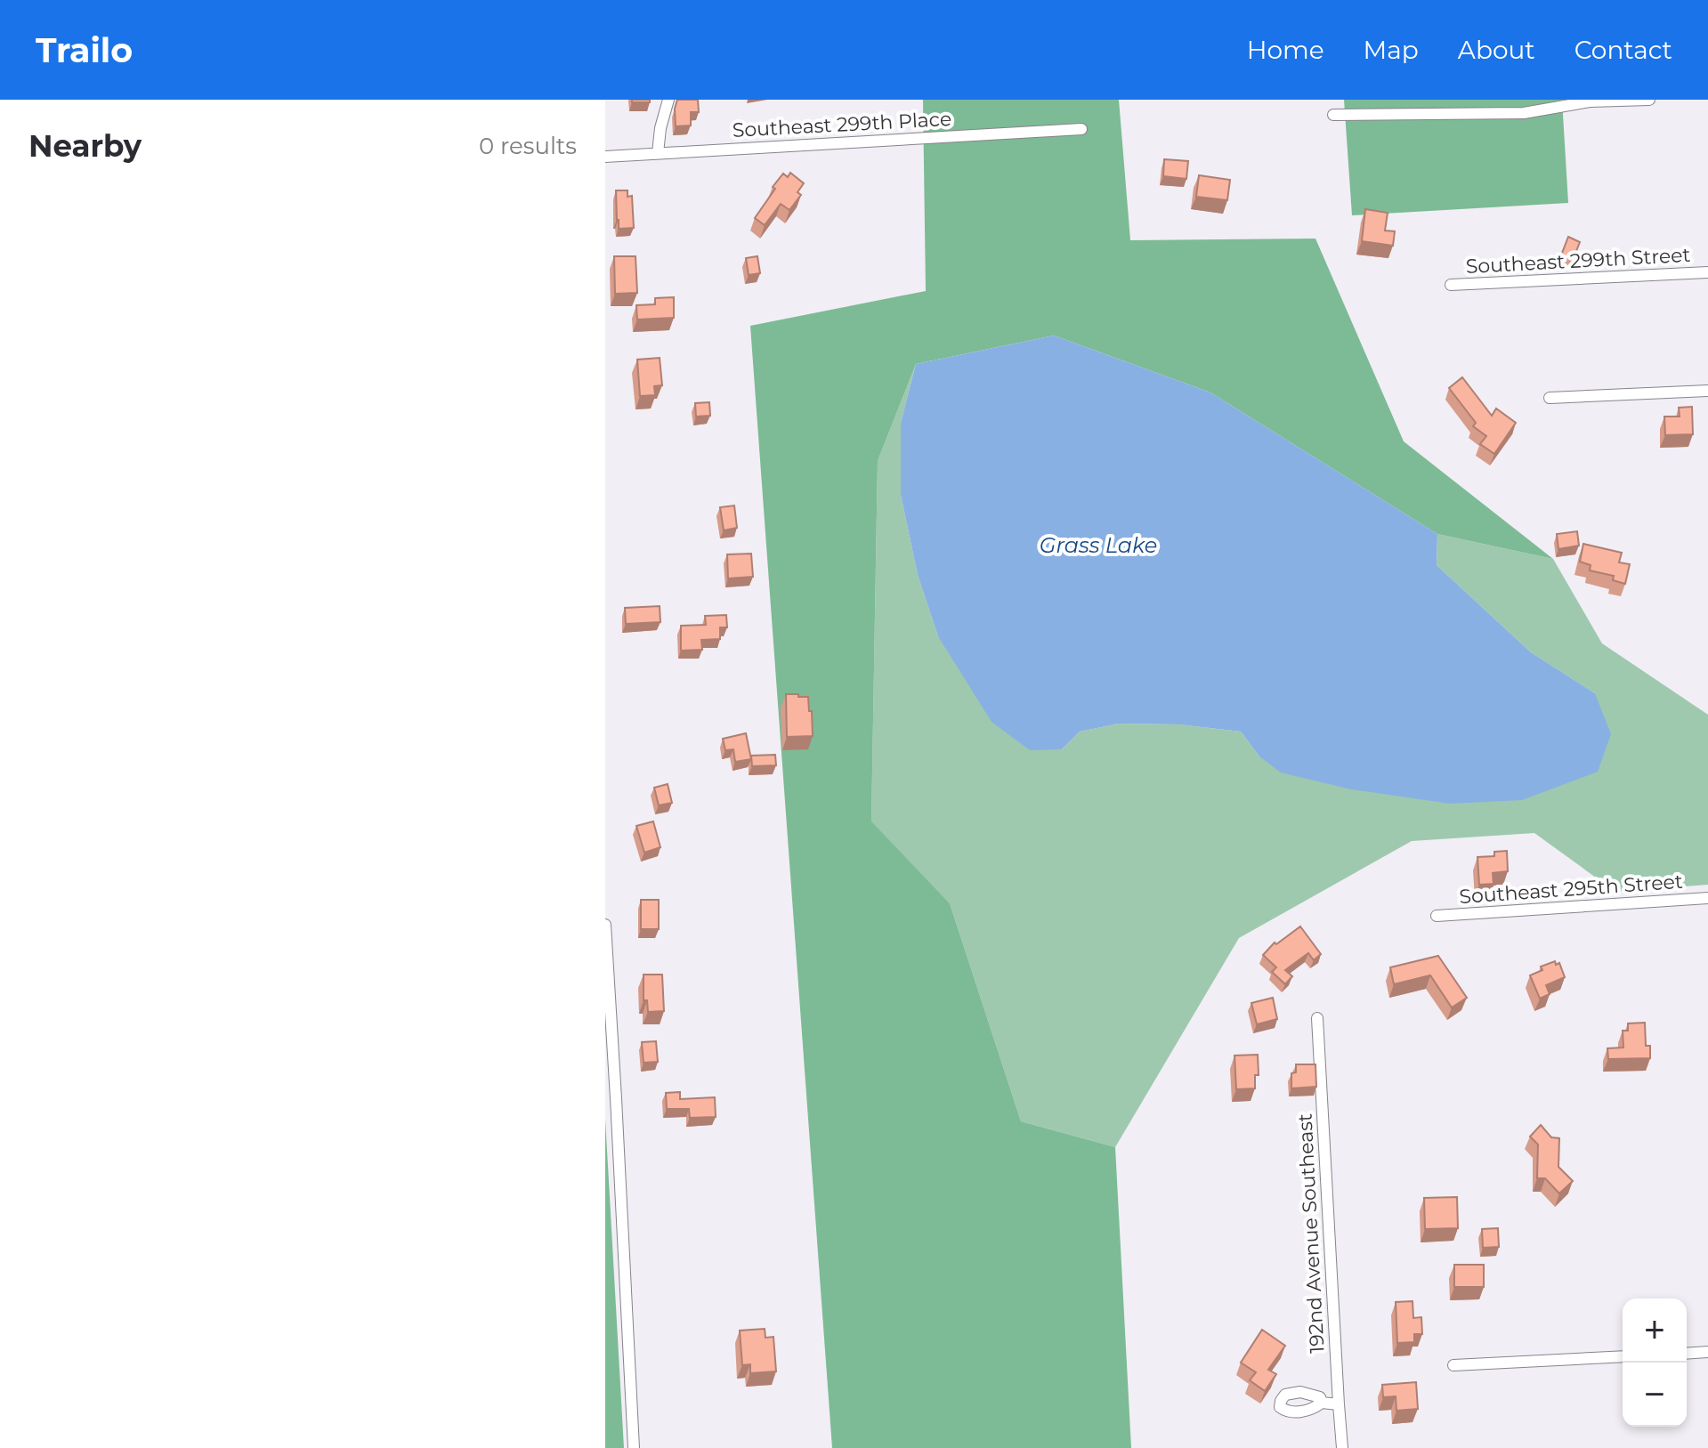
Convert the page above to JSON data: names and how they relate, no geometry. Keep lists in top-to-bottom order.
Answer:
{
  "streets": {
    "street": [
      "Southeast 299th Place",
      "Southeast 299th Street",
      "Southeast 295th Street",
      "192nd Avenue Southeast"
    ]
  },
  "water": ["Grass Lake"],
  "page": {
    "header": "Trailo",
    "nav": [
      "Home",
      "Map",
      "About",
      "Contact"
    ],
    "heading": ["Nearby", "0 results"],
    "map_buttons": ["+", "−"]
  }
}
